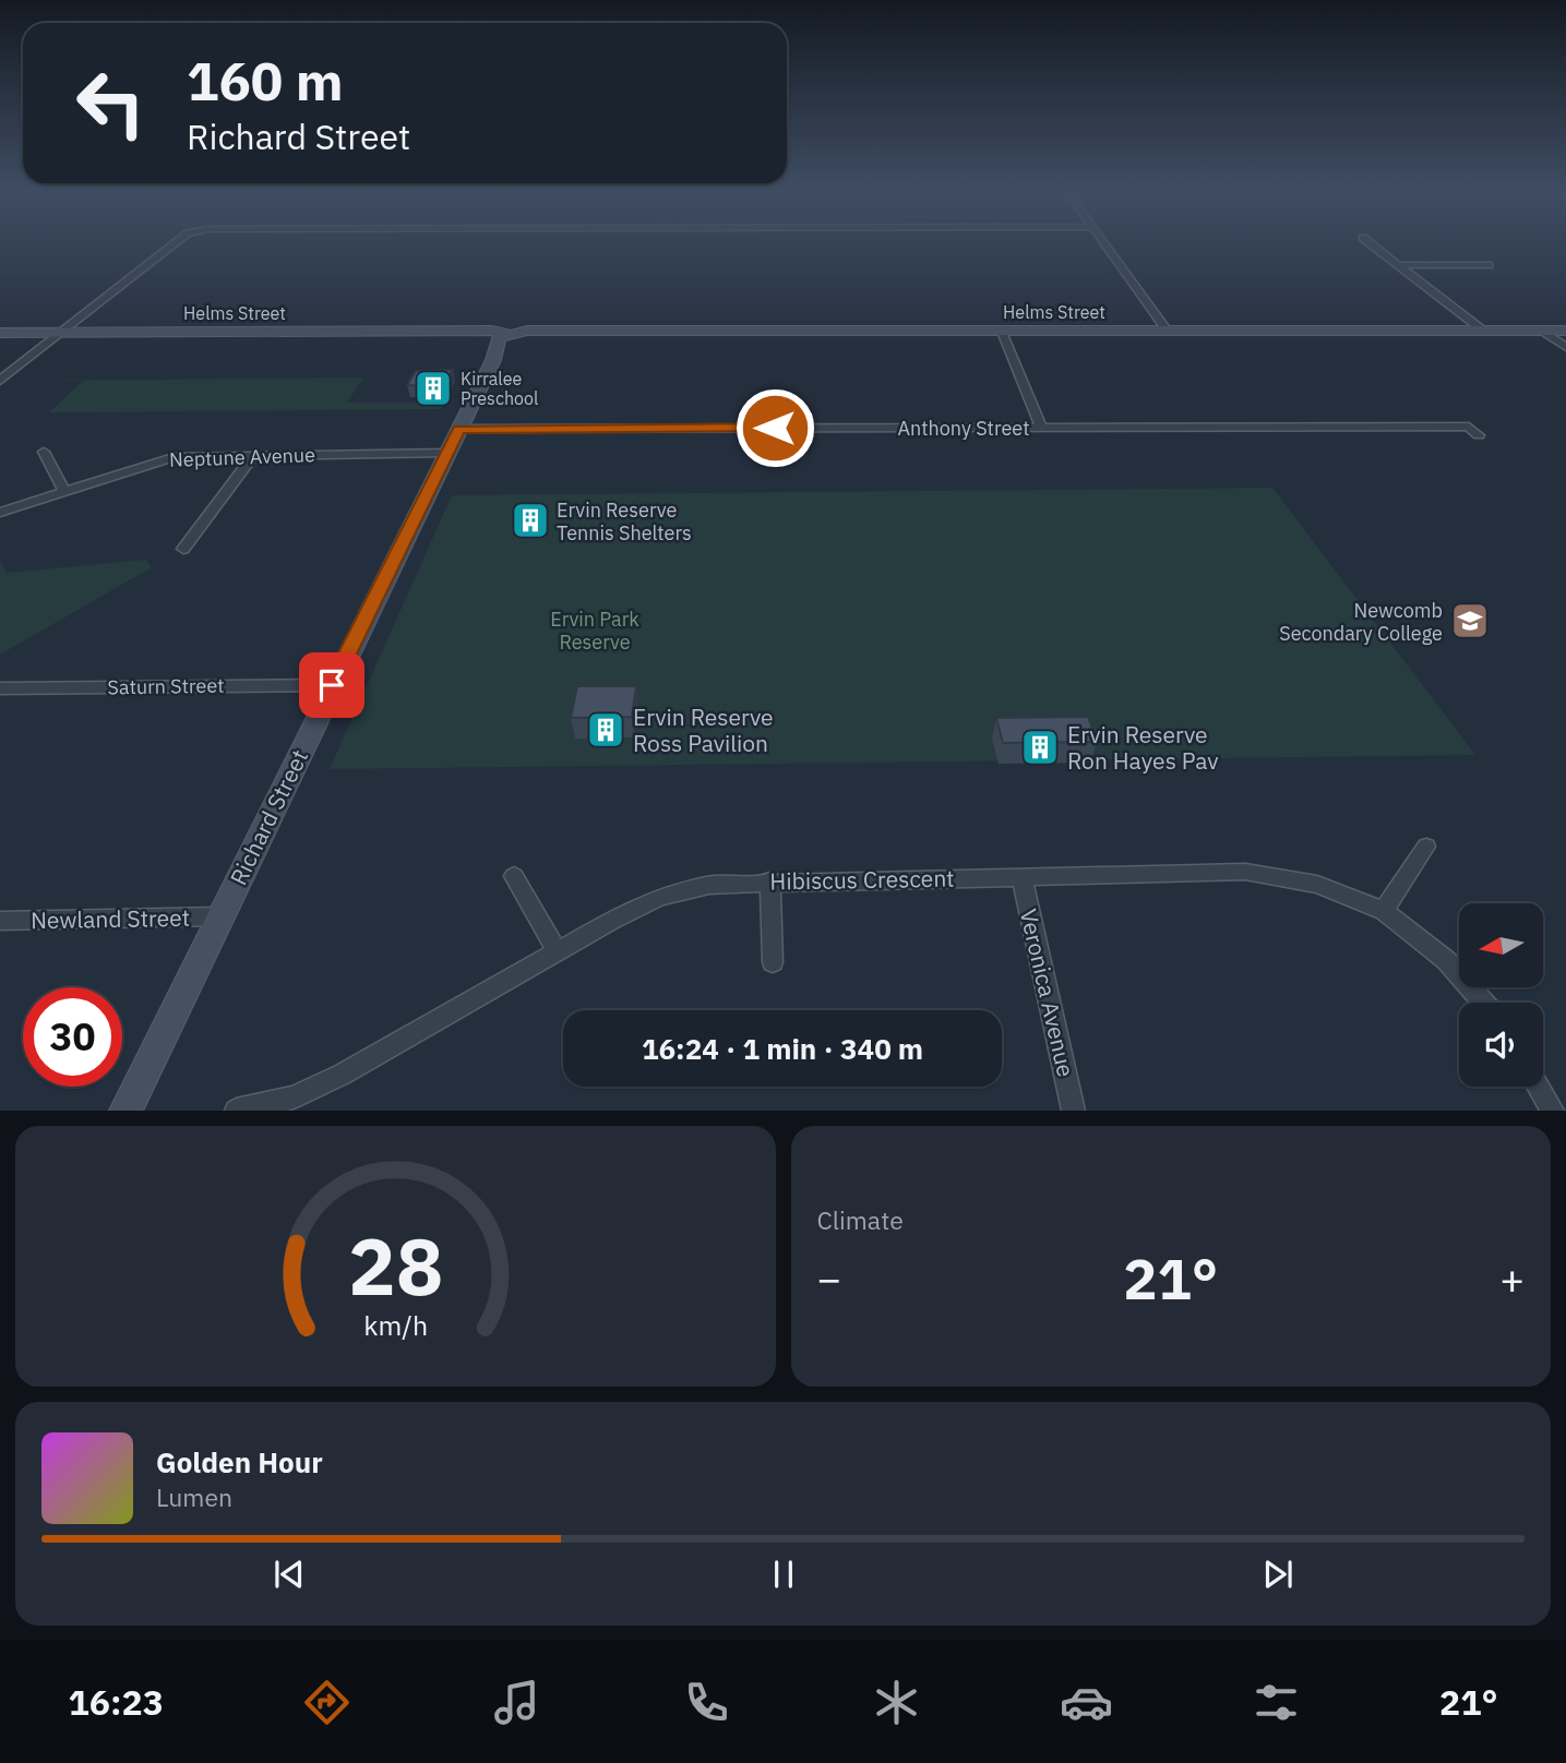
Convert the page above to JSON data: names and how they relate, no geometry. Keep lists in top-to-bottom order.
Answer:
{
  "streets": {
    "street": [
      "Helms Street",
      "Anthony Street",
      "Neptune Avenue",
      "Saturn Street",
      "Richard Street",
      "Hibiscus Crescent",
      "Newland Street",
      "Veronica Avenue"
    ]
  },
  "crossings": [
    ["Helms Street", "Richard Street"],
    ["Anthony Street", "Richard Street"],
    ["Neptune Avenue", "Richard Street"],
    ["Saturn Street", "Richard Street"],
    ["Richard Street", "Newland Street"],
    ["Hibiscus Crescent", "Veronica Avenue"]
  ],
  "parks": ["Ervin Park Reserve"],
  "places": {
    "building": [
      "Kirralee Preschool",
      "Ervin Reserve Tennis Shelters",
      "Ervin Reserve Ross Pavilion",
      "Ervin Reserve Ron Hayes Pav"
    ],
    "school or university": ["Newcomb Secondary College"]
  },
  "north": "left",
  "page": {
    "turn": ["160 m", "Richard Street"],
    "limit": "30",
    "trip": "16:24 · 1 min · 340 m",
    "tile": "Climate",
    "heat": ["−", "21°", "+"],
    "song": ["Golden Hour", "Lumen"],
    "tabs": ["16:23", "21°"],
    "gauge": ["28", "km/h"]
  }
}
